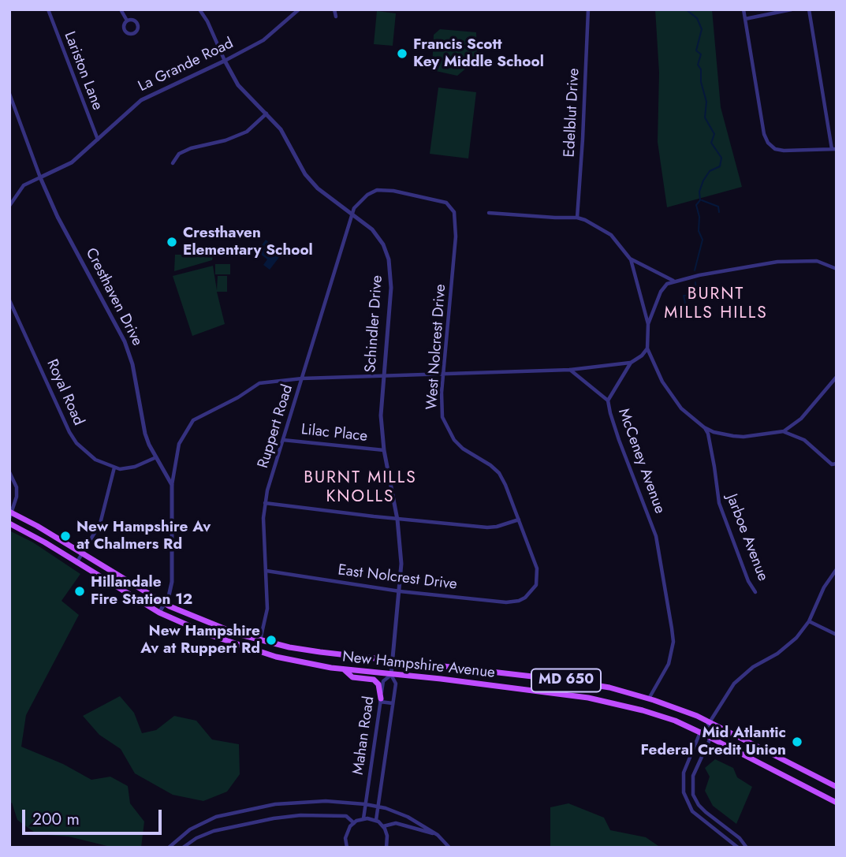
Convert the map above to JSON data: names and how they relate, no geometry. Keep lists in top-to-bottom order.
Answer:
{
  "streets": {
    "main road": ["New Hampshire Avenue", "MD 650"],
    "street": [
      "La Grande Road",
      "Lariston Lane",
      "Edelblut Drive",
      "Cresthaven Drive",
      "Schindler Drive",
      "West Nolcrest Drive",
      "Royal Road",
      "Ruppert Road",
      "Lilac Place",
      "McCeney Avenue",
      "Jarboe Avenue",
      "East Nolcrest Drive",
      "Mahan Road"
    ]
  },
  "crossings": [
    ["La Grande Road", "Lariston Lane"],
    ["La Grande Road", "Cresthaven Drive"],
    ["La Grande Road", "Schindler Drive"],
    ["Cresthaven Drive", "New Hampshire Avenue"],
    ["Schindler Drive", "West Nolcrest Drive"],
    ["Schindler Drive", "Ruppert Road"],
    ["Schindler Drive", "Lilac Place"],
    ["Schindler Drive", "East Nolcrest Drive"],
    ["Schindler Drive", "New Hampshire Avenue"],
    ["Schindler Drive", "Mahan Road"],
    ["West Nolcrest Drive", "Ruppert Road"],
    ["West Nolcrest Drive", "East Nolcrest Drive"],
    ["Ruppert Road", "Lilac Place"],
    ["Ruppert Road", "East Nolcrest Drive"],
    ["Ruppert Road", "New Hampshire Avenue"],
    ["McCeney Avenue", "New Hampshire Avenue"],
    ["New Hampshire Avenue", "Mahan Road"]
  ],
  "districts": ["BURNT MILLS HILLS", "BURNT MILLS KNOLLS"],
  "places": [
    "Francis Scott Key Middle School",
    "Cresthaven Elementary School",
    "New Hampshire Av at Chalmers Rd",
    "Hillandale Fire Station 12",
    "New Hampshire Av at Ruppert Rd",
    "Mid Atlantic Federal Credit Union"
  ],
  "scale_bar": "200 m"
}
